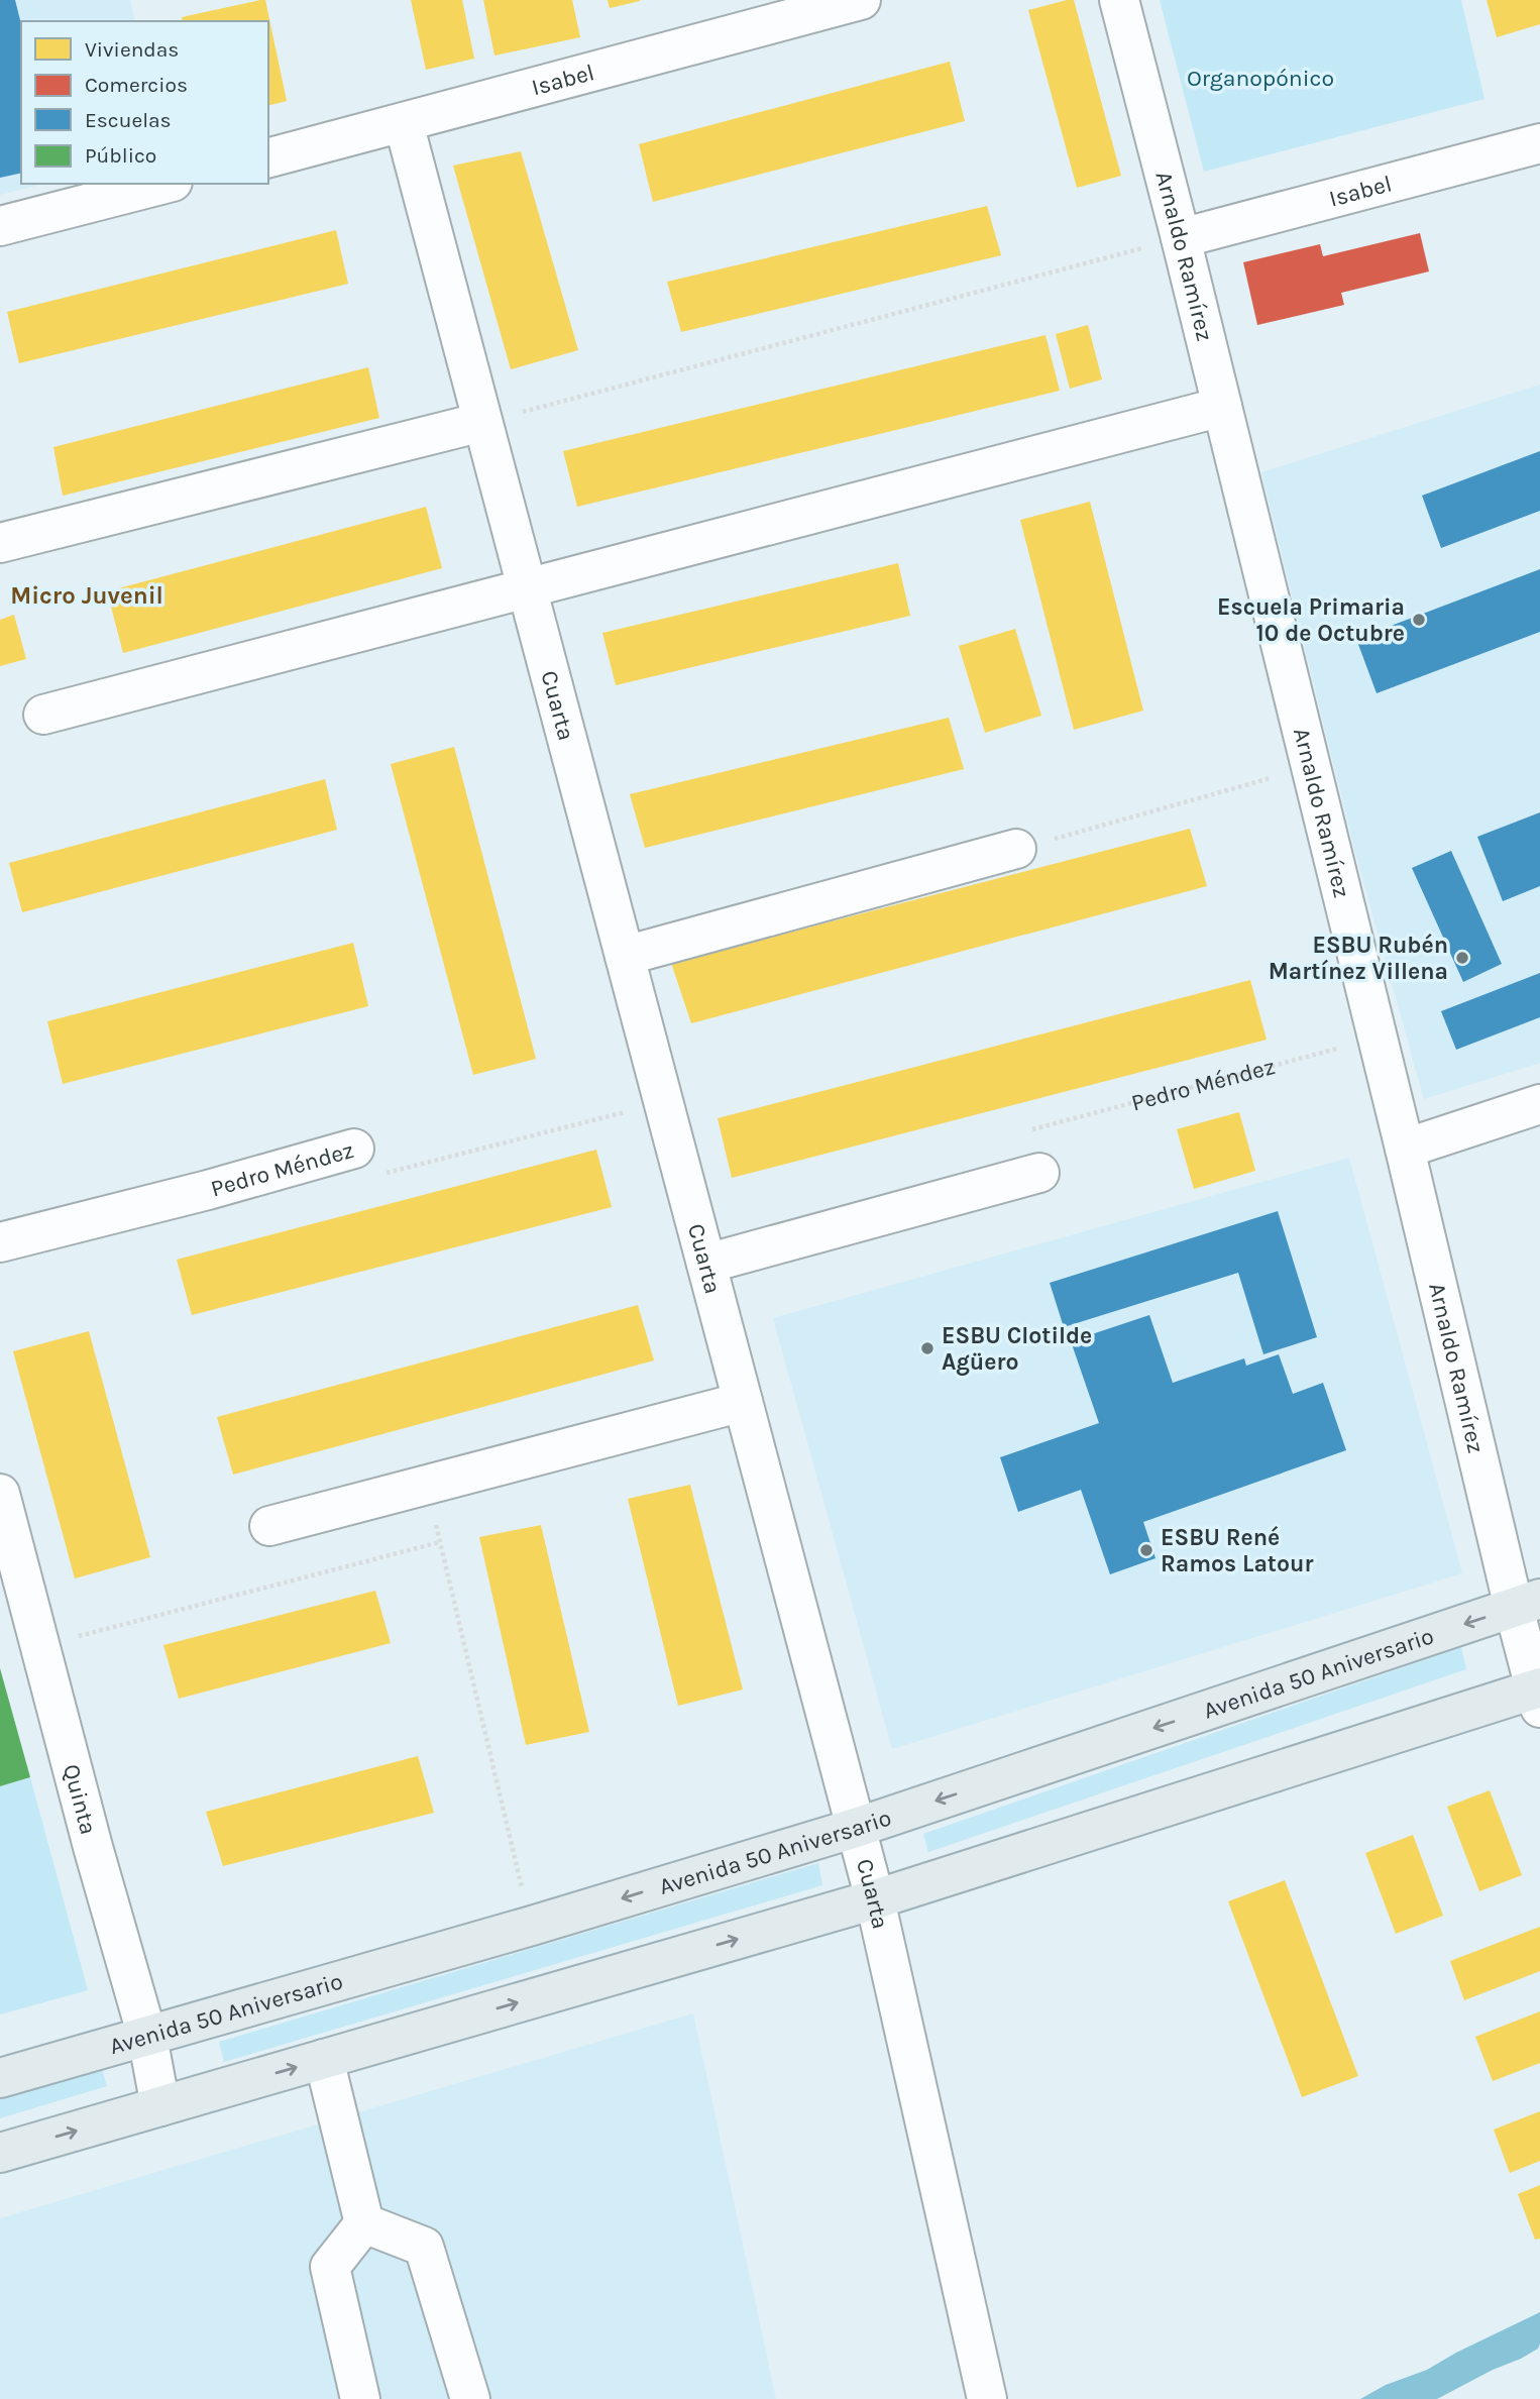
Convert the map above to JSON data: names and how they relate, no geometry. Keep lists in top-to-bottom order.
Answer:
{
  "streets": {
    "main road": ["Avenida 50 Aniversario"],
    "street": [
      "Isabel",
      "Arnaldo Ramírez",
      "Cuarta",
      "Pedro Méndez",
      "Quinta"
    ]
  },
  "crossings": [
    ["Isabel", "Arnaldo Ramírez"],
    ["Isabel", "Cuarta"],
    ["Arnaldo Ramírez", "Pedro Méndez"],
    ["Arnaldo Ramírez", "Avenida 50 Aniversario"],
    ["Cuarta", "Pedro Méndez"],
    ["Cuarta", "Avenida 50 Aniversario"],
    ["Avenida 50 Aniversario", "Quinta"]
  ],
  "districts": ["Micro Juvenil"],
  "parks": ["Organopónico"],
  "places": [
    "Escuela Primaria 10 de Octubre",
    "ESBU Rubén Martínez Villena",
    "ESBU Clotilde Agüero",
    "ESBU René Ramos Latour"
  ],
  "legend": [
    "Viviendas",
    "Comercios",
    "Escuelas",
    "Público"
  ]
}
